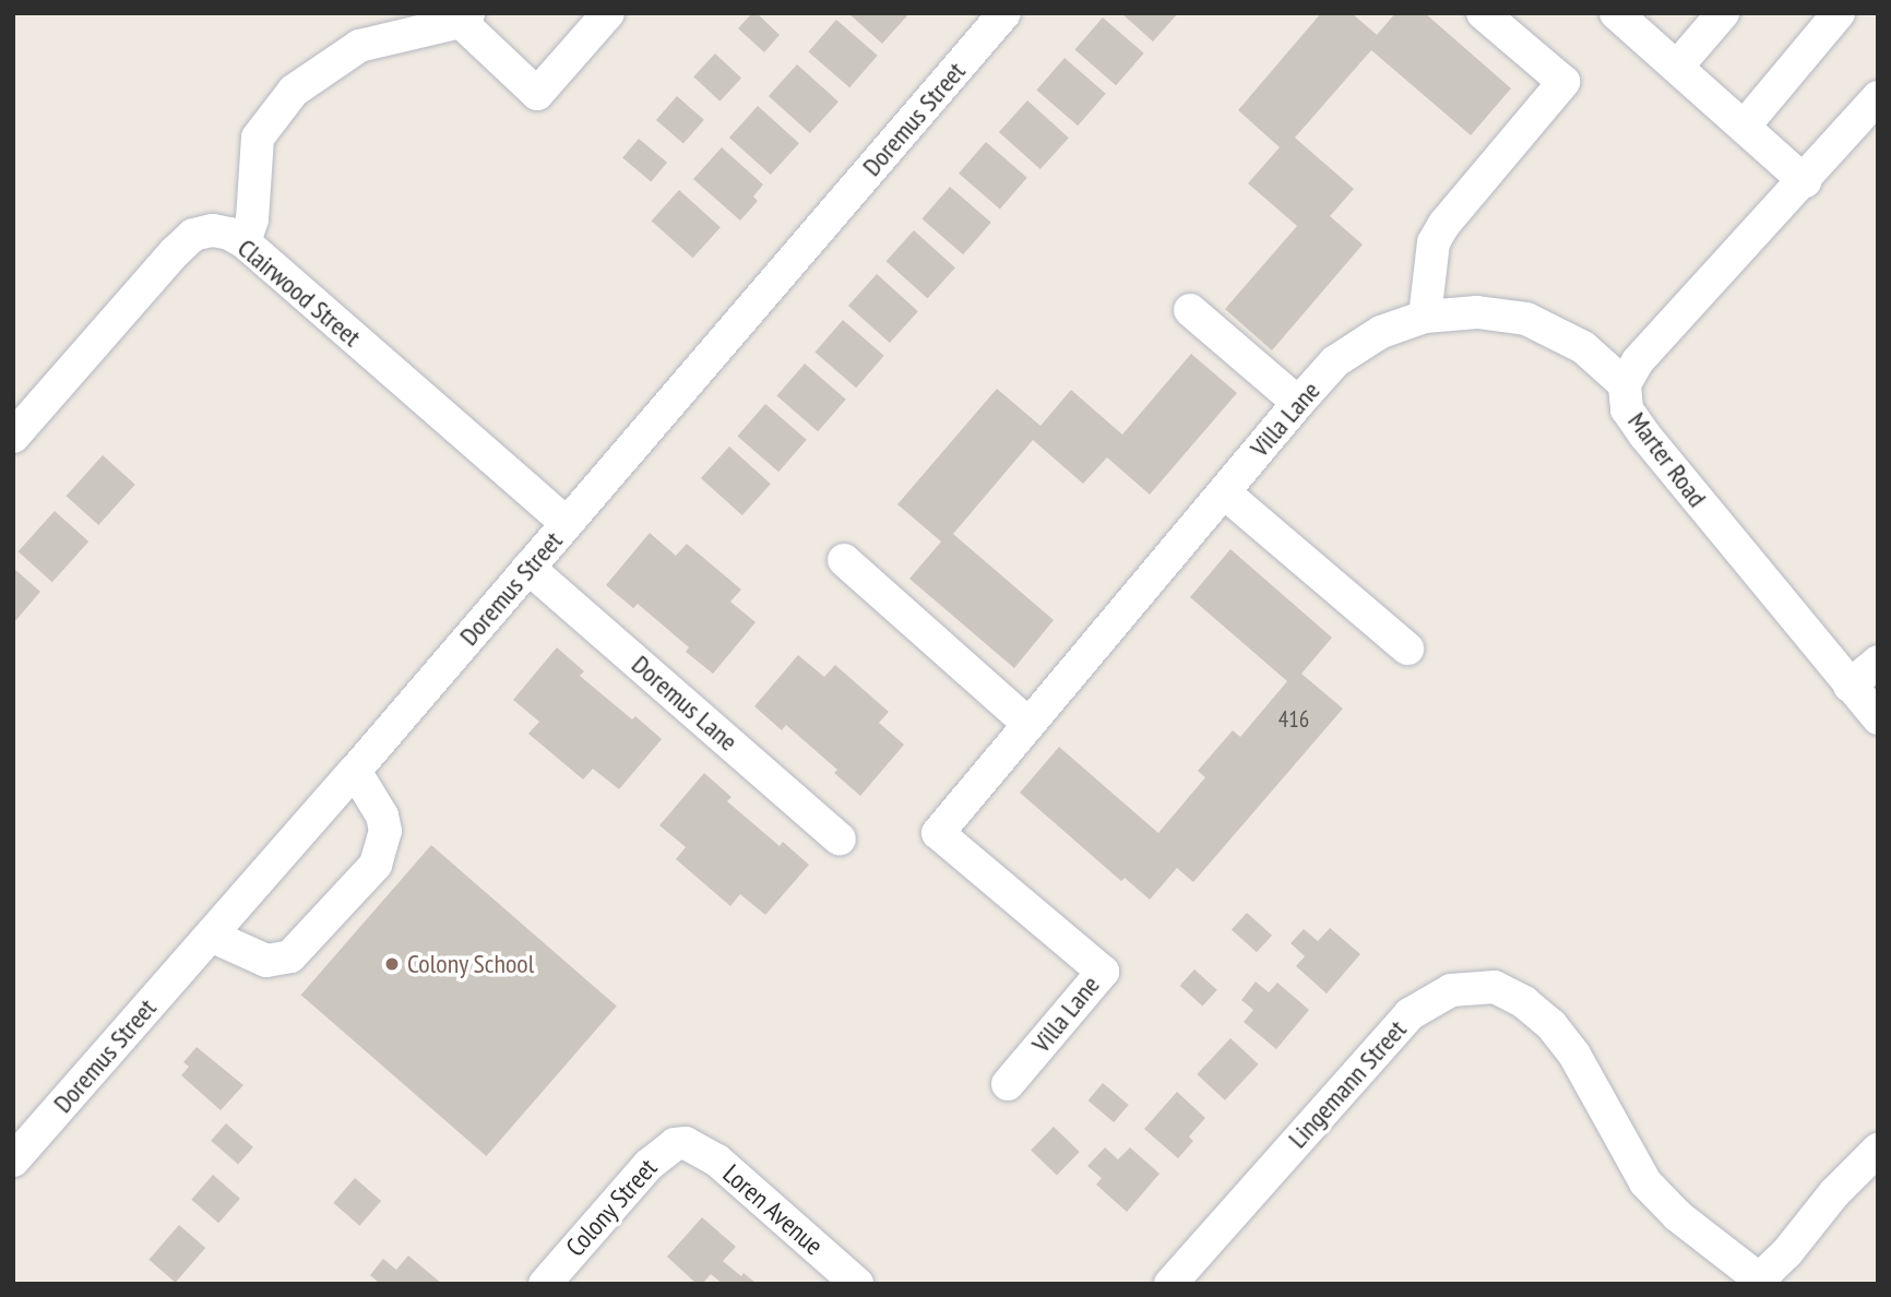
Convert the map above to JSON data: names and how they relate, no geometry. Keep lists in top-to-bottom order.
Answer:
{
  "streets": {
    "street": [
      "Doremus Street",
      "Clairwood Street",
      "Villa Lane",
      "Marter Road",
      "Doremus Lane",
      "Lingemann Street",
      "Colony Street",
      "Loren Avenue"
    ]
  },
  "crossings": [
    ["Doremus Street", "Clairwood Street"],
    ["Doremus Street", "Doremus Lane"],
    ["Villa Lane", "Marter Road"],
    ["Colony Street", "Loren Avenue"]
  ],
  "places": ["Colony School"],
  "house_numbers": ["416"]
}
